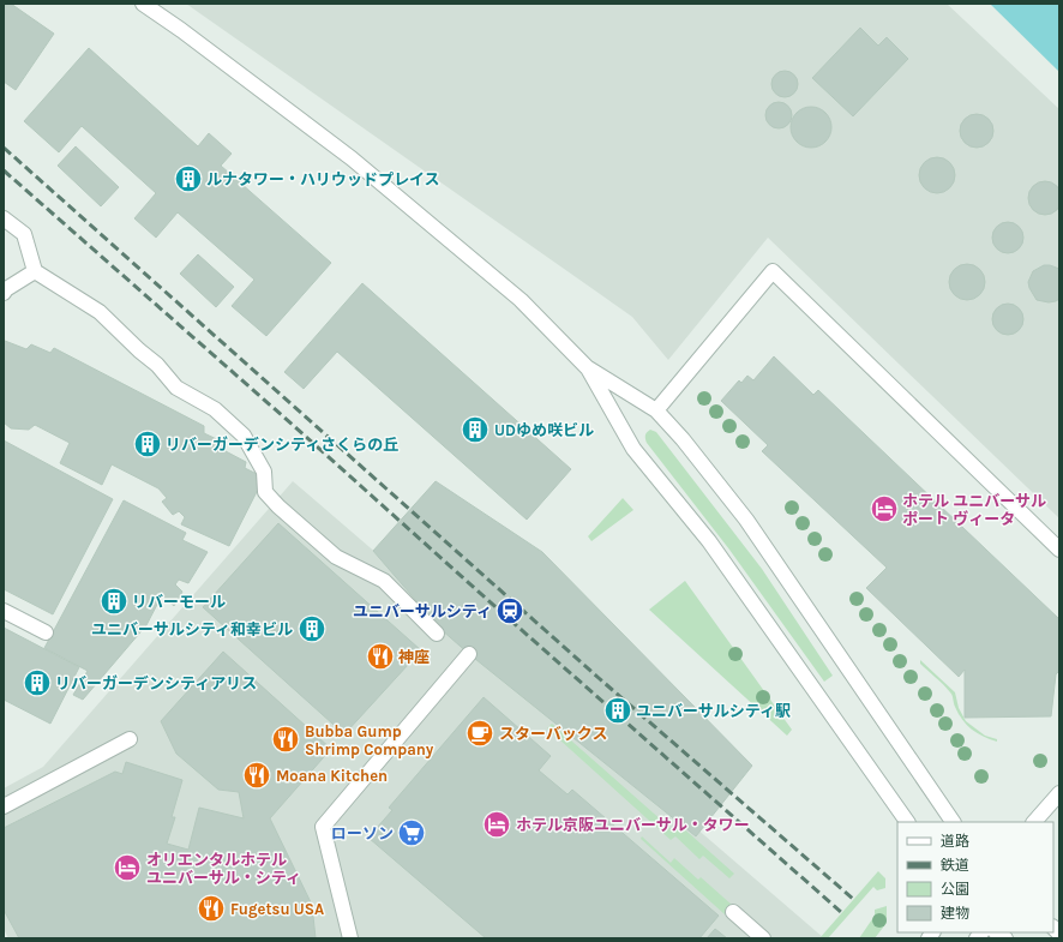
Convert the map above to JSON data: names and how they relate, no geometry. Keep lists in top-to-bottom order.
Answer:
{
  "places": {
    "building": [
      "ルナタワー・ハリウッドプレイス",
      "UDゆめ咲ビル",
      "リバーガーデンシティさくらの丘",
      "リバーモール",
      "ユニバーサルシティ和幸ビル",
      "リバーガーデンシティアリス",
      "ユニバーサルシティ駅"
    ],
    "hotel": ["ホテル ユニバーサル ポート ヴィータ", "ホテル京阪ユニバーサル・タワー", "オリエンタルホテル ユニバーサル・シティ"],
    "station": ["ユニバーサルシティ"],
    "restaurant": [
      "神座",
      "Bubba Gump Shrimp Company",
      "Moana Kitchen",
      "Fugetsu USA"
    ],
    "cafe": ["スターバックス"],
    "supermarket": ["ローソン"]
  },
  "legend": [
    "道路",
    "鉄道",
    "公園",
    "建物"
  ]
}
